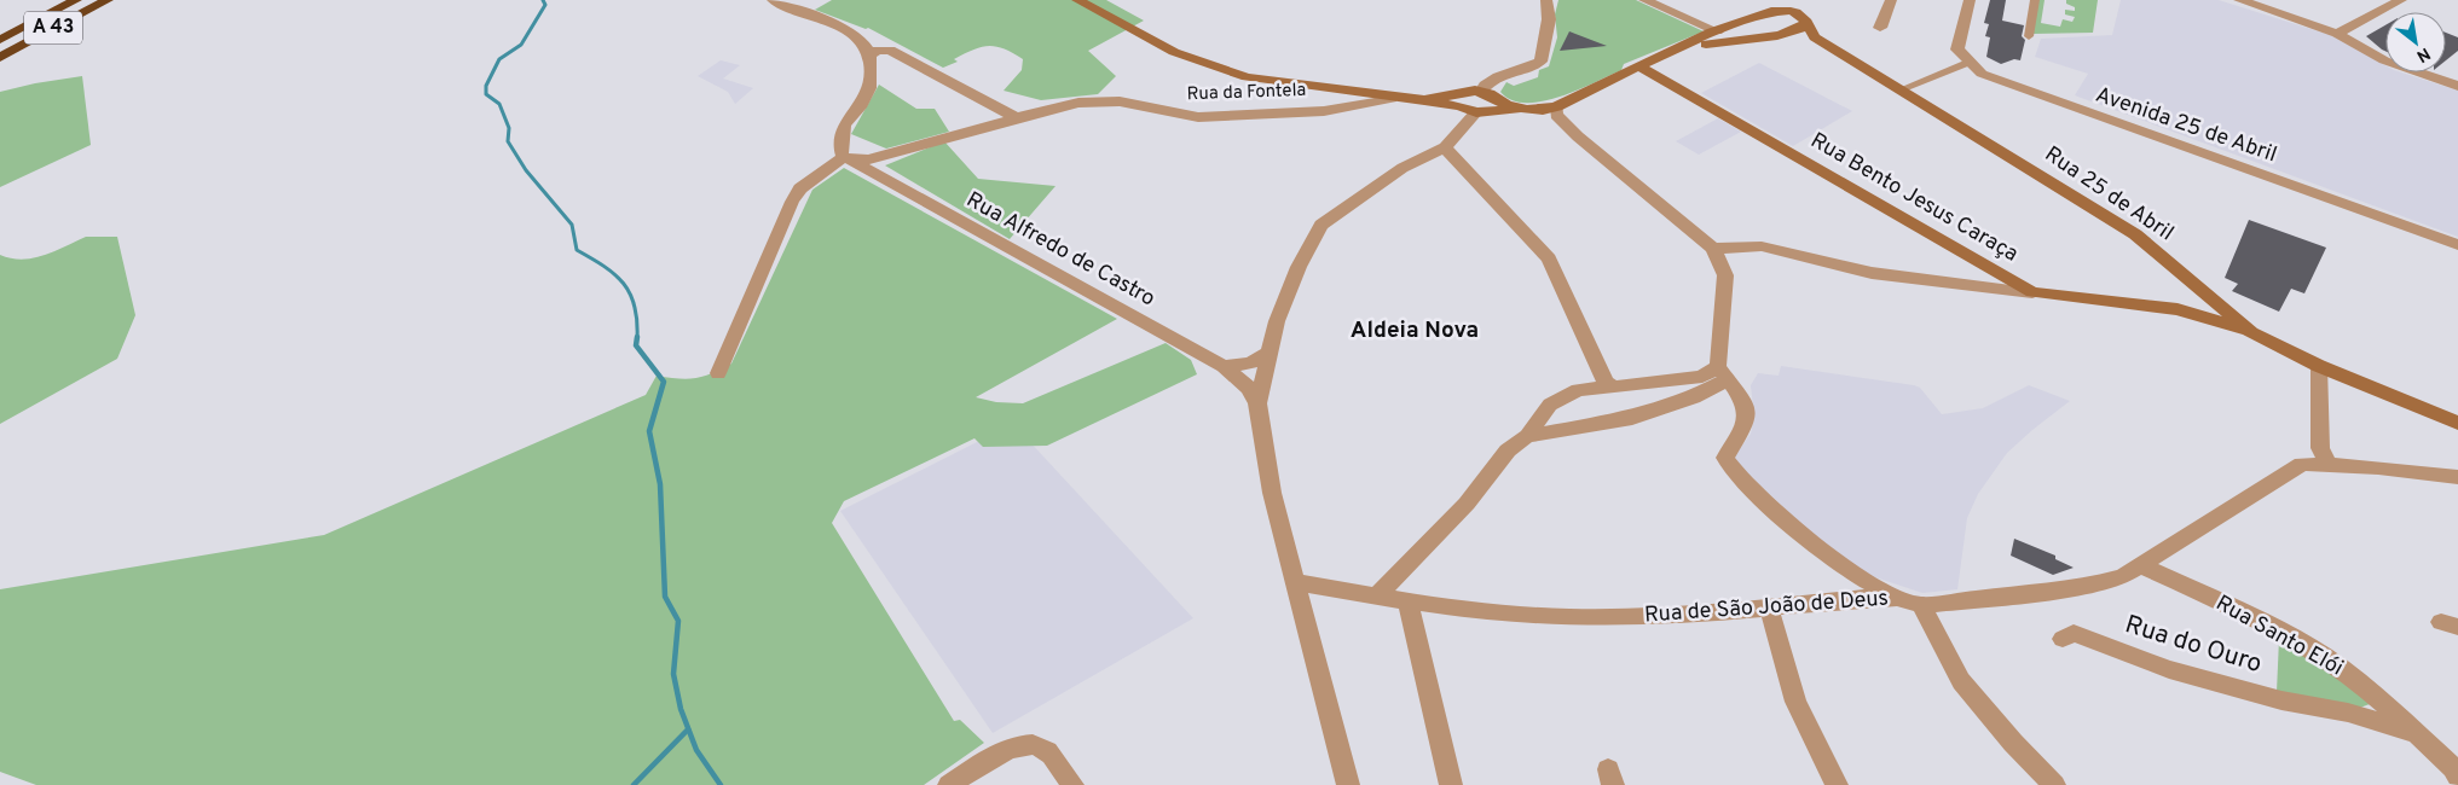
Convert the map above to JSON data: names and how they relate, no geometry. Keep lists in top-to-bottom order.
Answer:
{
  "streets": {
    "highway": ["A 43"],
    "main road": ["Rua 25 de Abril", "Rua Bento Jesus Caraça"],
    "street": [
      "Rua da Fontela",
      "Avenida 25 de Abril",
      "Rua Alfredo de Castro",
      "Rua de São João de Deus",
      "Rua Santo Elói",
      "Rua do Ouro"
    ]
  },
  "crossings": [
    ["Rua da Fontela", "Rua Alfredo de Castro"],
    ["Rua 25 de Abril", "Rua Bento Jesus Caraça"],
    ["Rua de São João de Deus", "Rua Santo Elói"],
    ["Rua Santo Elói", "Rua do Ouro"]
  ],
  "districts": ["Aldeia Nova"],
  "north": "bottom right"
}
